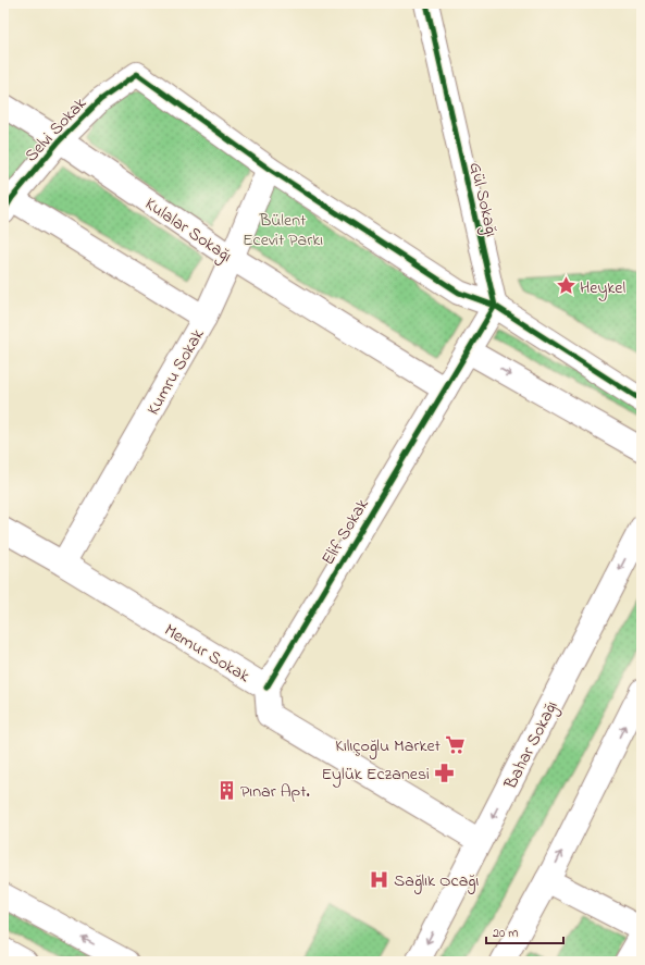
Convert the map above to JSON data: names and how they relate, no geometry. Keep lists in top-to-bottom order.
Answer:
{
  "streets": {
    "street": [
      "Selvi Sokak",
      "Gül Sokağı",
      "Kulalar Sokağı",
      "Kumru Sokak",
      "Elif Sokak",
      "Memur Sokak",
      "Bahar Sokağı"
    ]
  },
  "crossings": [
    ["Selvi Sokak", "Kulalar Sokağı"],
    ["Selvi Sokak", "Kumru Sokak"],
    ["Kulalar Sokağı", "Kumru Sokak"],
    ["Kulalar Sokağı", "Elif Sokak"],
    ["Kumru Sokak", "Memur Sokak"],
    ["Elif Sokak", "Memur Sokak"],
    ["Memur Sokak", "Bahar Sokağı"]
  ],
  "parks": ["Bülent Ecevit Parkı"],
  "places": {
    "place": ["Heykel"],
    "supermarket": ["Kılıçoğlu Market"],
    "pharmacy": ["Eylük Eczanesi"],
    "building": ["Pınar Apt."],
    "hospital": ["Sağlık Ocağı"]
  },
  "scale_bar": "20 m"
}
